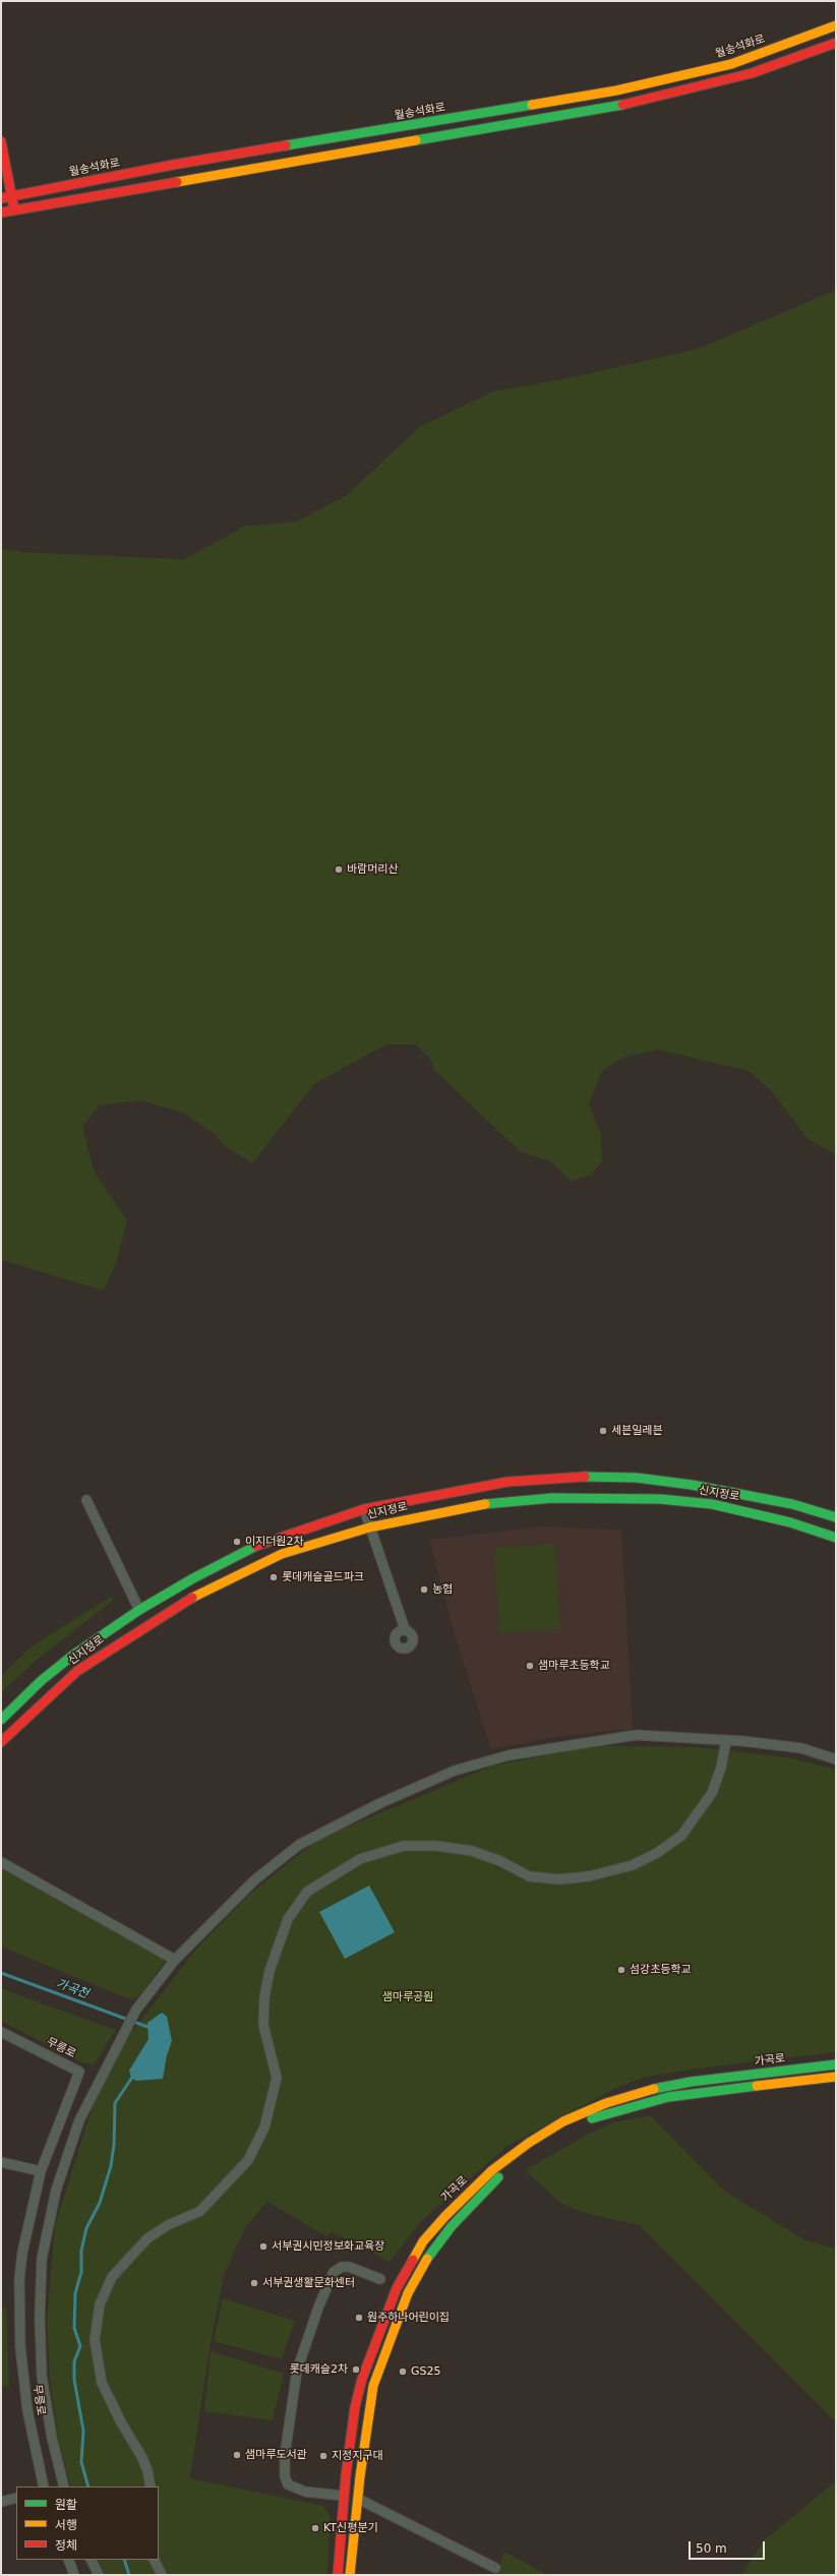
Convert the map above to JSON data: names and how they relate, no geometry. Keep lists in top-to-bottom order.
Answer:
{
  "streets": {
    "street": [
      "월송석화로",
      "신지정로",
      "무릉로",
      "가곡로"
    ]
  },
  "water": ["가곡천"],
  "parks": ["샘마루공원"],
  "places": [
    "바람머리산",
    "세븐일레븐",
    "이지더원2차",
    "롯데캐슬골드파크",
    "농협",
    "샘마루초등학교",
    "섬강초등학교",
    "서부권시민정보화교육장",
    "서부권생활문화센터",
    "원주하나어린이집",
    "롯데캐슬2차",
    "GS25",
    "샘마루도서관",
    "지정지구대",
    "KT신평분기"
  ],
  "legend": ["원활", "서행", "정체"],
  "scale_bar": "50 m"
}
